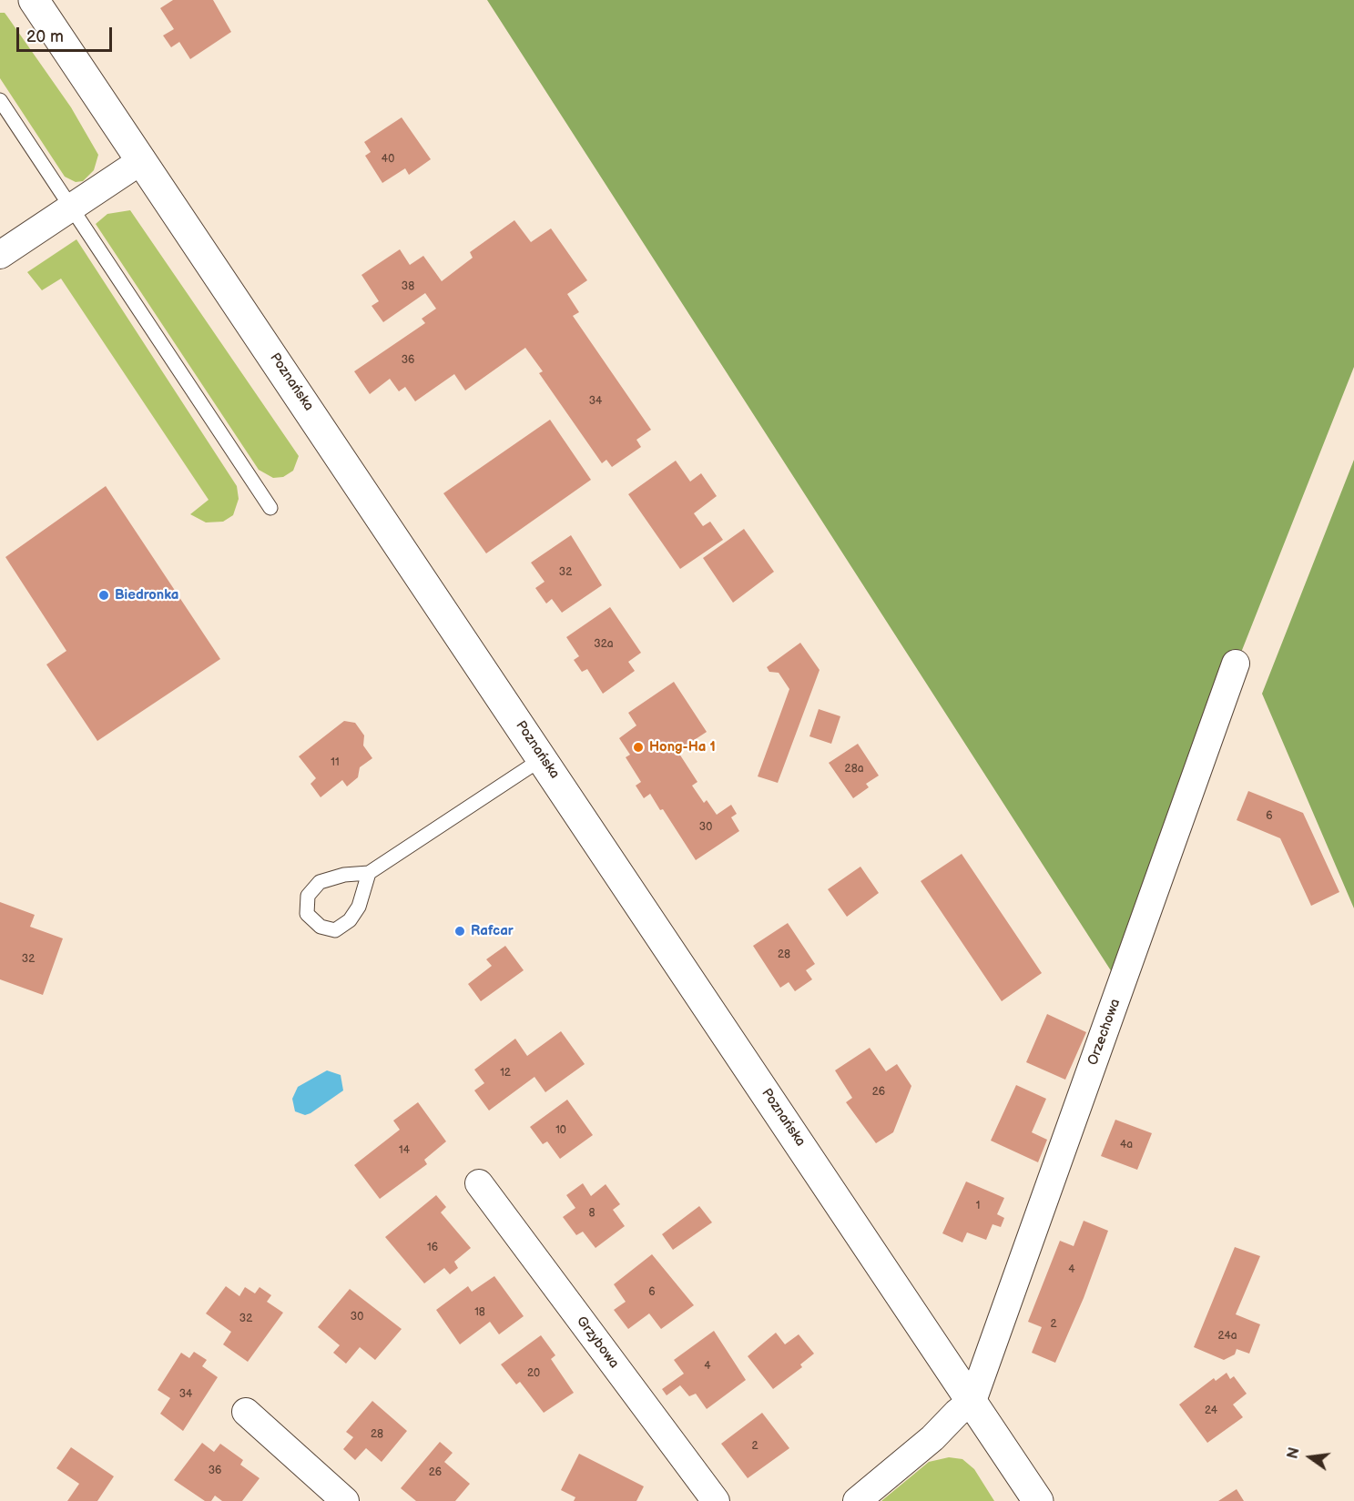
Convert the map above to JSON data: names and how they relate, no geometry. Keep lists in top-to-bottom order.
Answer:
{
  "streets": {
    "street": ["Poznańska", "Orzechowa", "Grzybowa"]
  },
  "crossings": [
    ["Poznańska", "Orzechowa"]
  ],
  "places": ["Biedronka", "Hong-Ha 1", "Rafcar"],
  "house_numbers": [
    "40",
    "38",
    "36",
    "34",
    "32",
    "32a",
    "11",
    "28a",
    "6",
    "30",
    "28",
    "32",
    "12",
    "26",
    "10",
    "4a",
    "14",
    "1",
    "8",
    "16",
    "4",
    "6",
    "18",
    "30",
    "32",
    "2",
    "24a",
    "4",
    "20",
    "34",
    "24",
    "28",
    "2",
    "36",
    "26"
  ],
  "scale_bar": "20 m",
  "north": "left"
}
